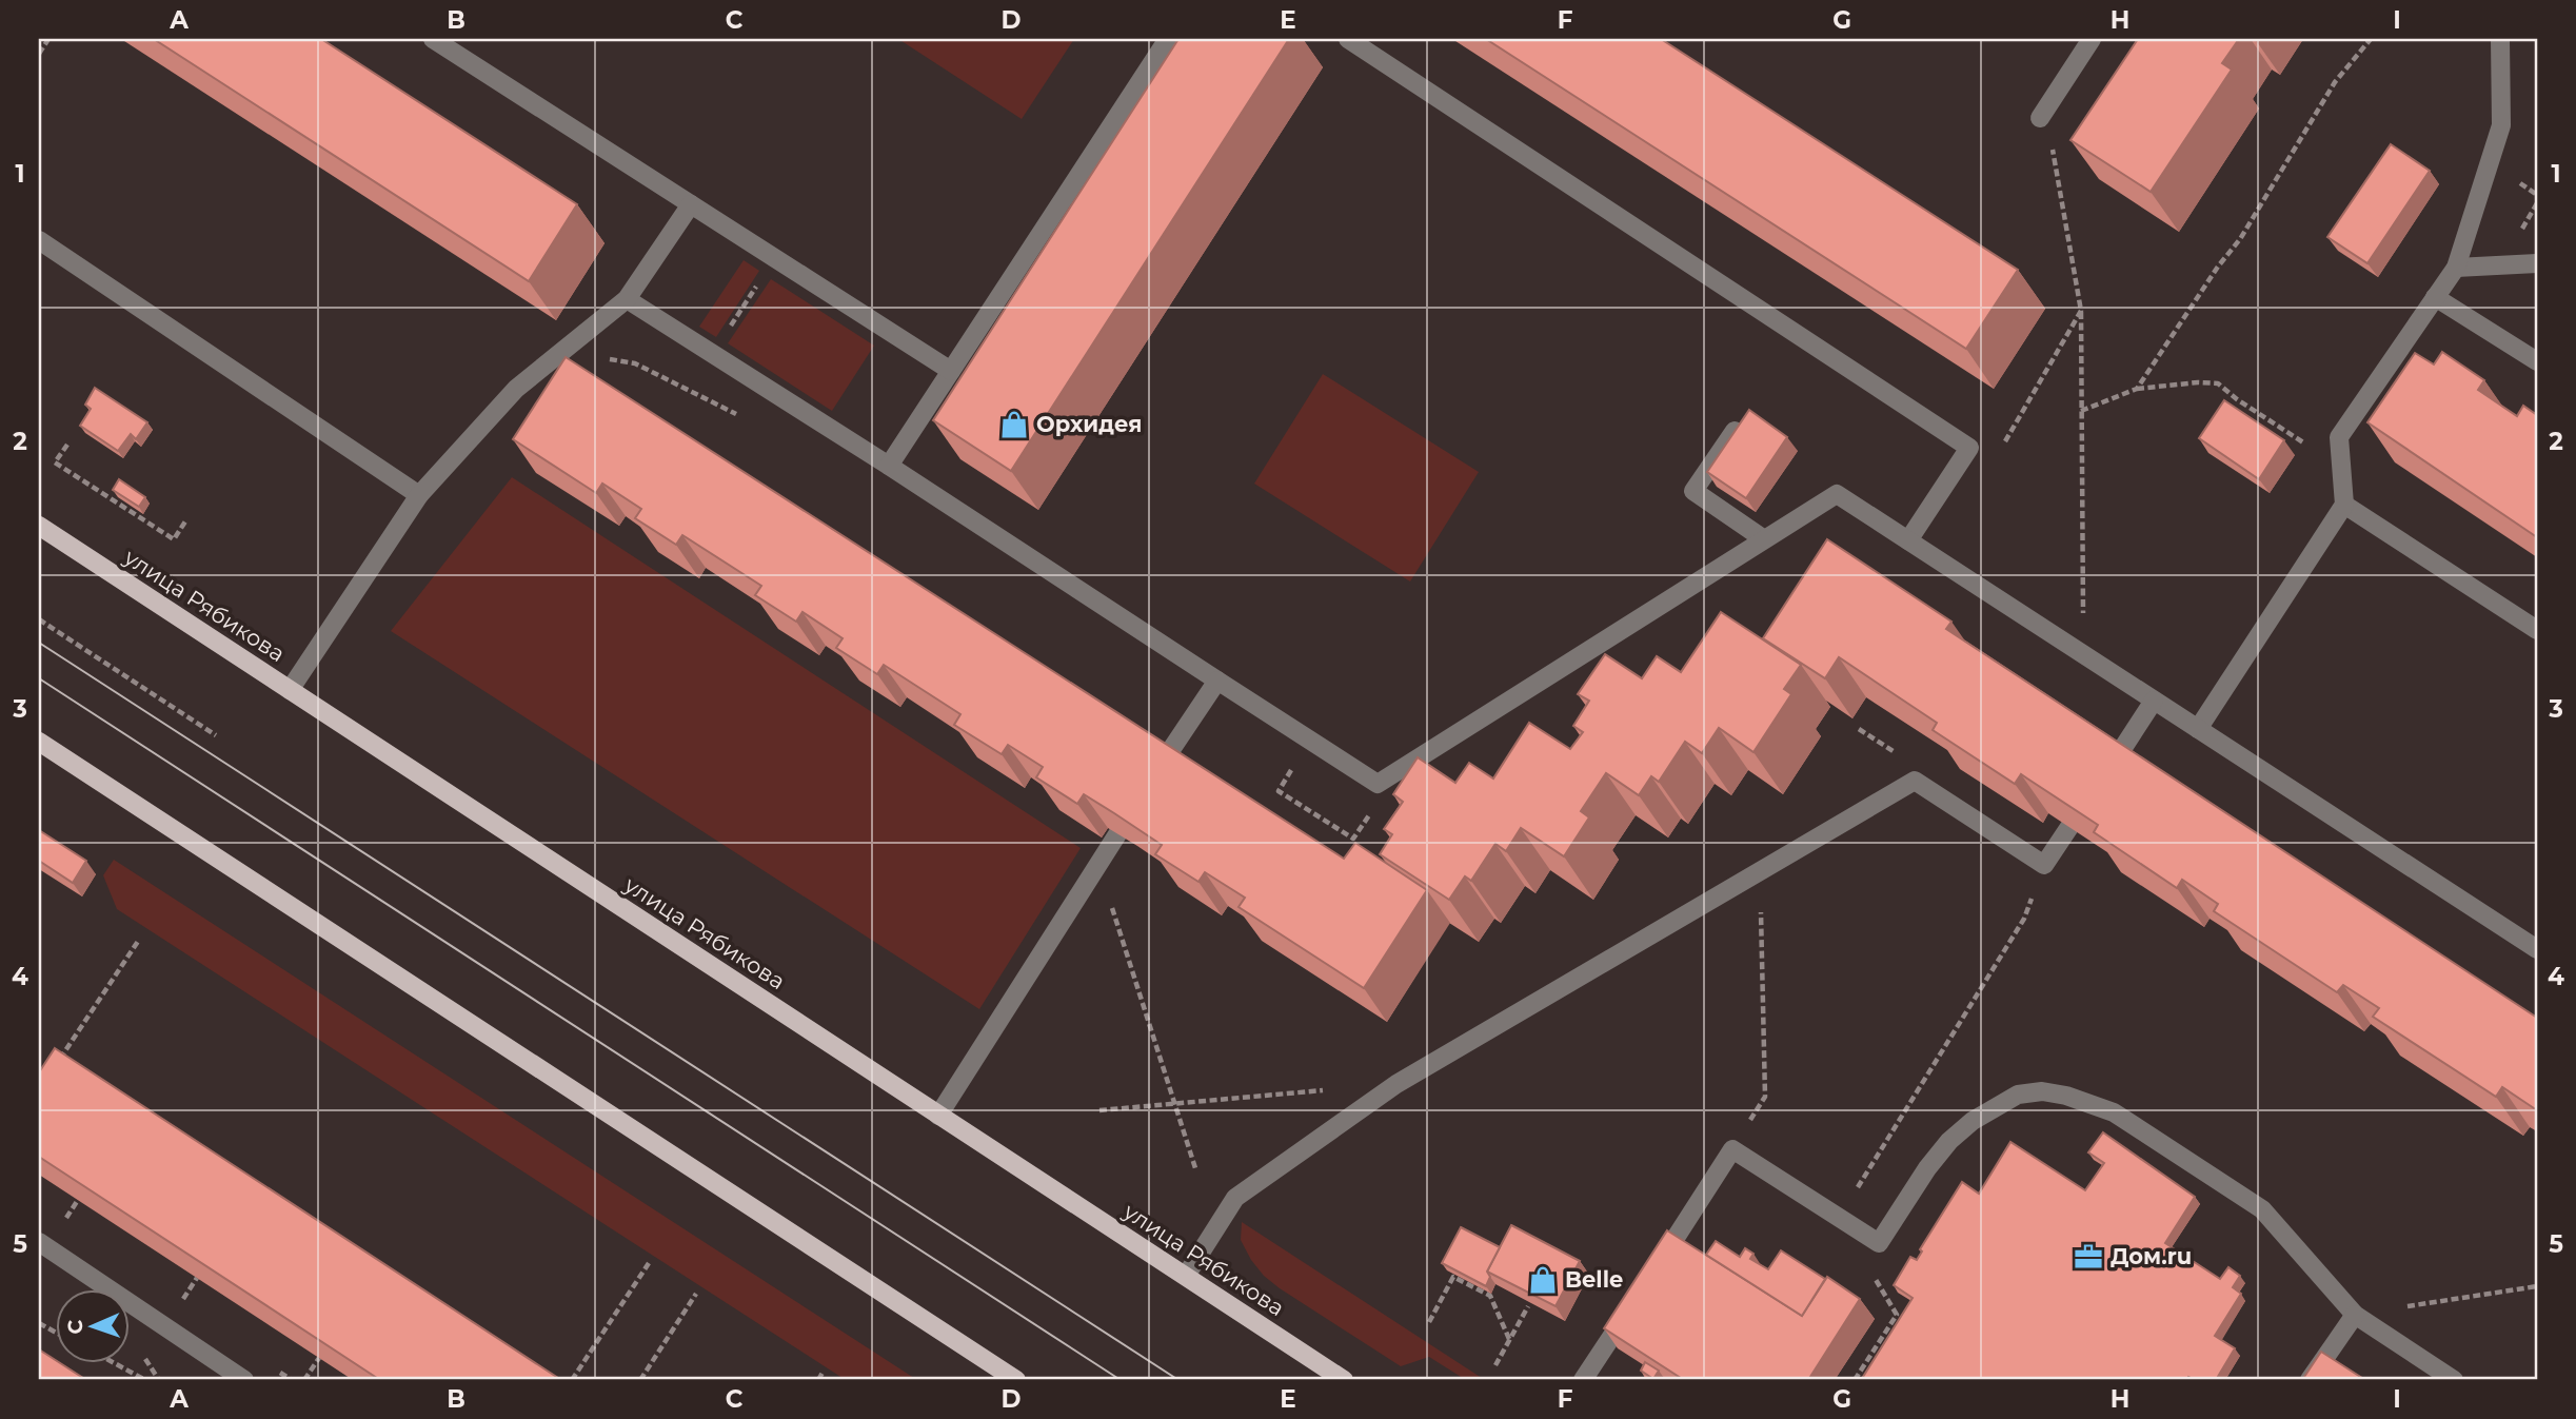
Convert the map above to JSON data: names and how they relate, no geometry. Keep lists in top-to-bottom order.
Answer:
{
  "streets": {
    "main road": ["улица Рябикова"]
  },
  "places": {
    "shop": ["Орхидея", "Belle"],
    "office": ["Дом.ru"]
  },
  "north": "left",
  "grid": {
    "columns": [
      "A",
      "B",
      "C",
      "D",
      "E",
      "F",
      "G",
      "H",
      "I"
    ],
    "rows": [
      "1",
      "2",
      "3",
      "4",
      "5"
    ]
  }
}
